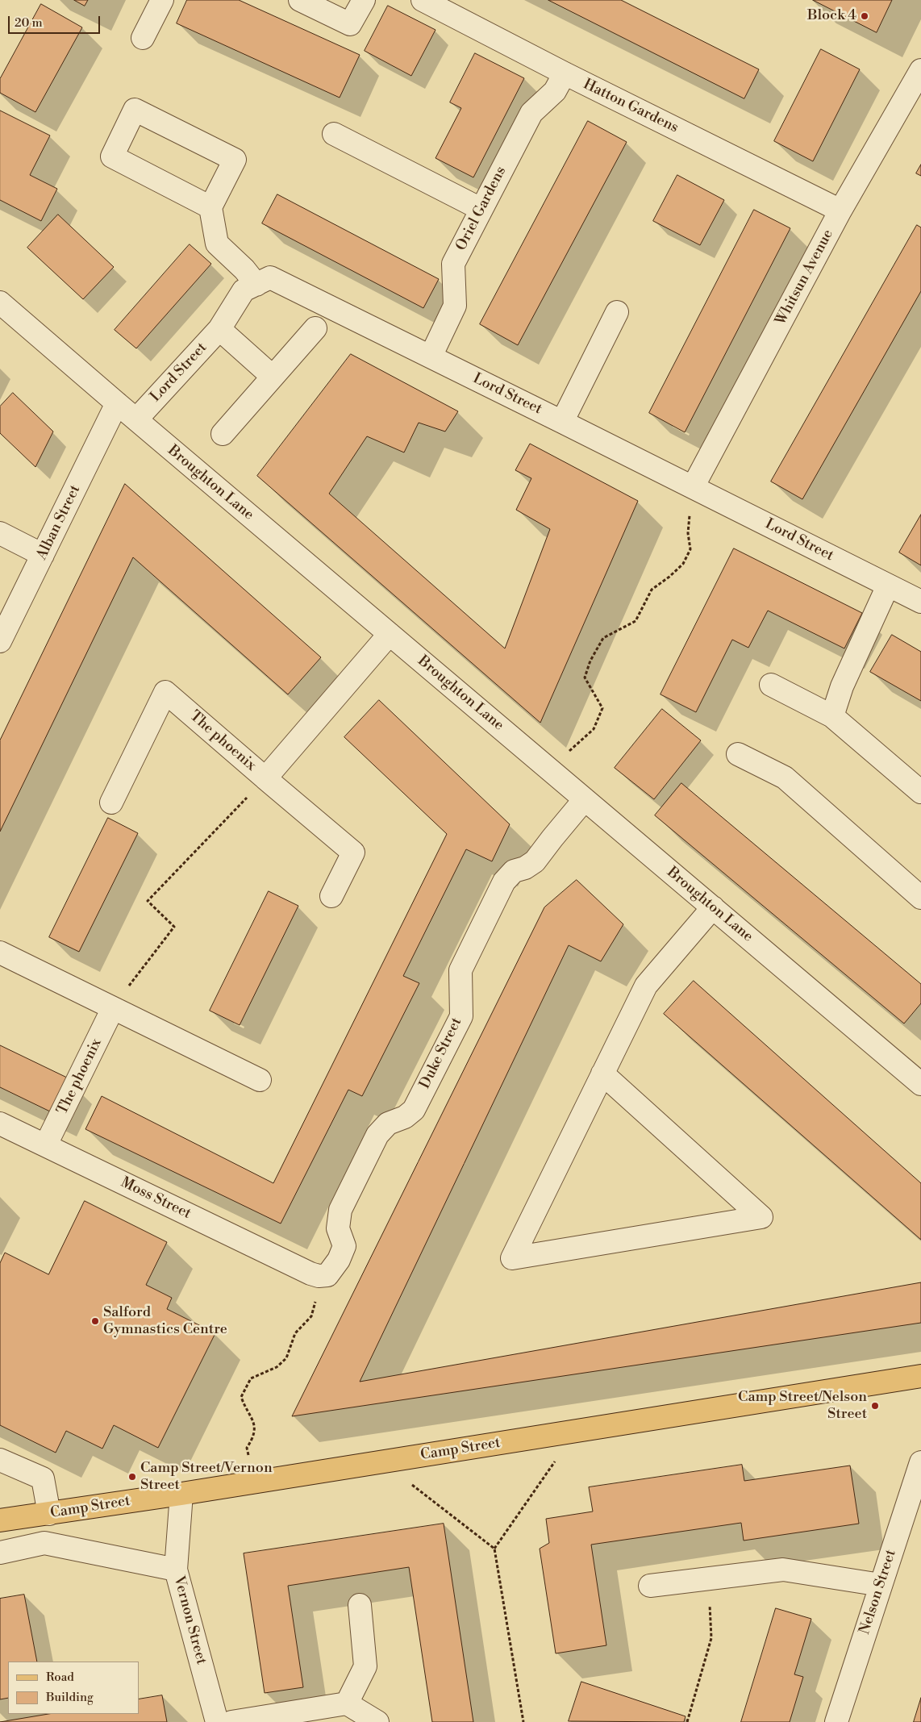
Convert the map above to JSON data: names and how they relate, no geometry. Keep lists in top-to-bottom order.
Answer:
{
  "streets": {
    "main road": ["Camp Street"],
    "street": [
      "Hatton Gardens",
      "Oriel Gardens",
      "Whitsun Avenue",
      "Lord Street",
      "Broughton Lane",
      "Alban Street",
      "The phoenix",
      "Duke Street",
      "Moss Street",
      "Nelson Street",
      "Vernon Street"
    ]
  },
  "crossings": [
    ["Hatton Gardens", "Oriel Gardens"],
    ["Hatton Gardens", "Whitsun Avenue"],
    ["Oriel Gardens", "Lord Street"],
    ["Whitsun Avenue", "Lord Street"],
    ["Lord Street", "Broughton Lane"],
    ["Broughton Lane", "Alban Street"],
    ["Broughton Lane", "The phoenix"],
    ["Broughton Lane", "Duke Street"],
    ["The phoenix", "Moss Street"],
    ["Duke Street", "Moss Street"],
    ["Camp Street", "Vernon Street"]
  ],
  "places": [
    "Block 4",
    "Salford Gymnastics Centre",
    "Camp Street/Nelson Street",
    "Camp Street/Vernon Street"
  ],
  "legend": ["Road", "Building"],
  "scale_bar": "20 m"
}
